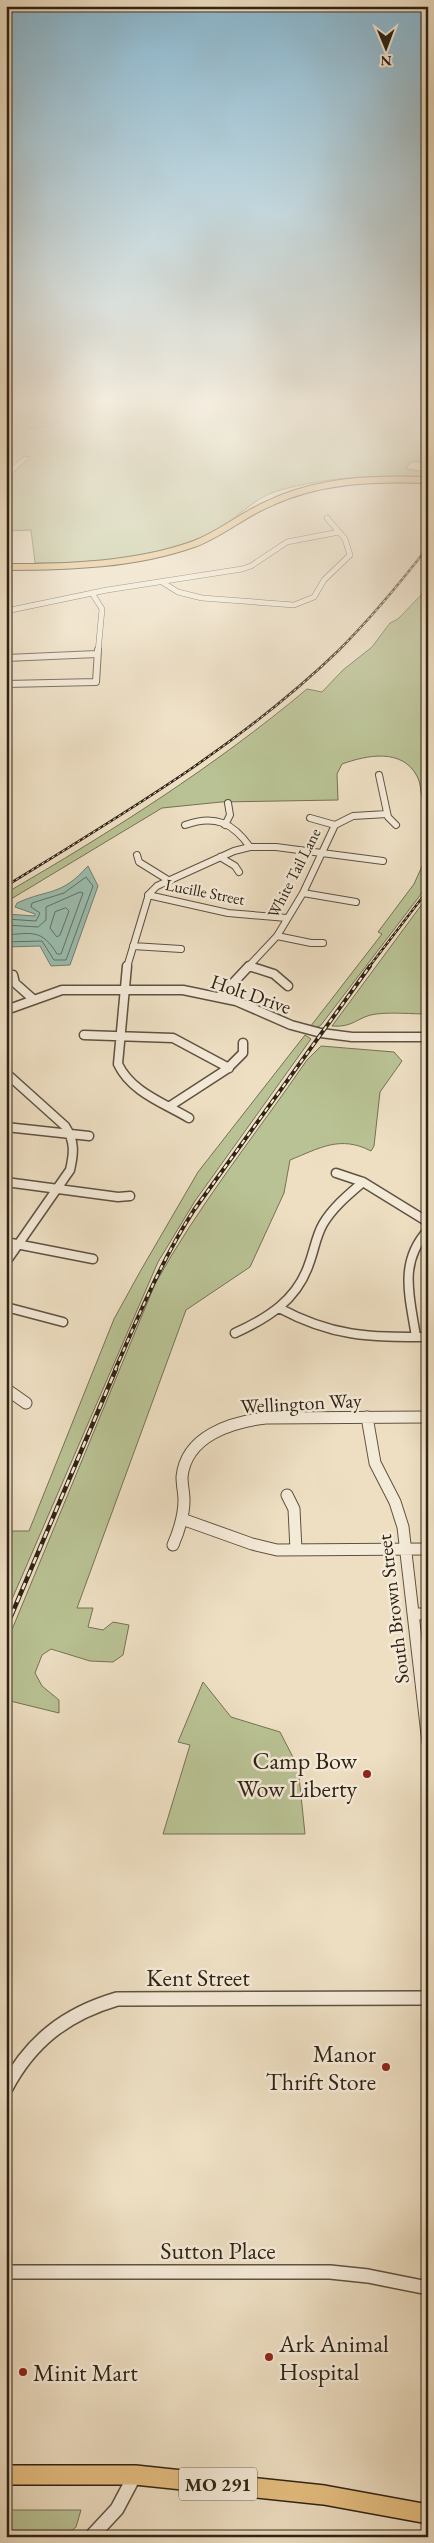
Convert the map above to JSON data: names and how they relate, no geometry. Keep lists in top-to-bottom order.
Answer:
{
  "streets": {
    "highway": ["MO 291"],
    "street": [
      "White Tail Lane",
      "Lucille Street",
      "Holt Drive",
      "Wellington Way",
      "South Brown Street",
      "Kent Street",
      "Sutton Place"
    ]
  },
  "crossings": [
    ["White Tail Lane", "Lucille Street"],
    ["White Tail Lane", "Holt Drive"],
    ["Wellington Way", "South Brown Street"]
  ],
  "places": [
    "Camp Bow Wow Liberty",
    "Manor Thrift Store",
    "Ark Animal Hospital",
    "Minit Mart"
  ],
  "north": "bottom"
}
